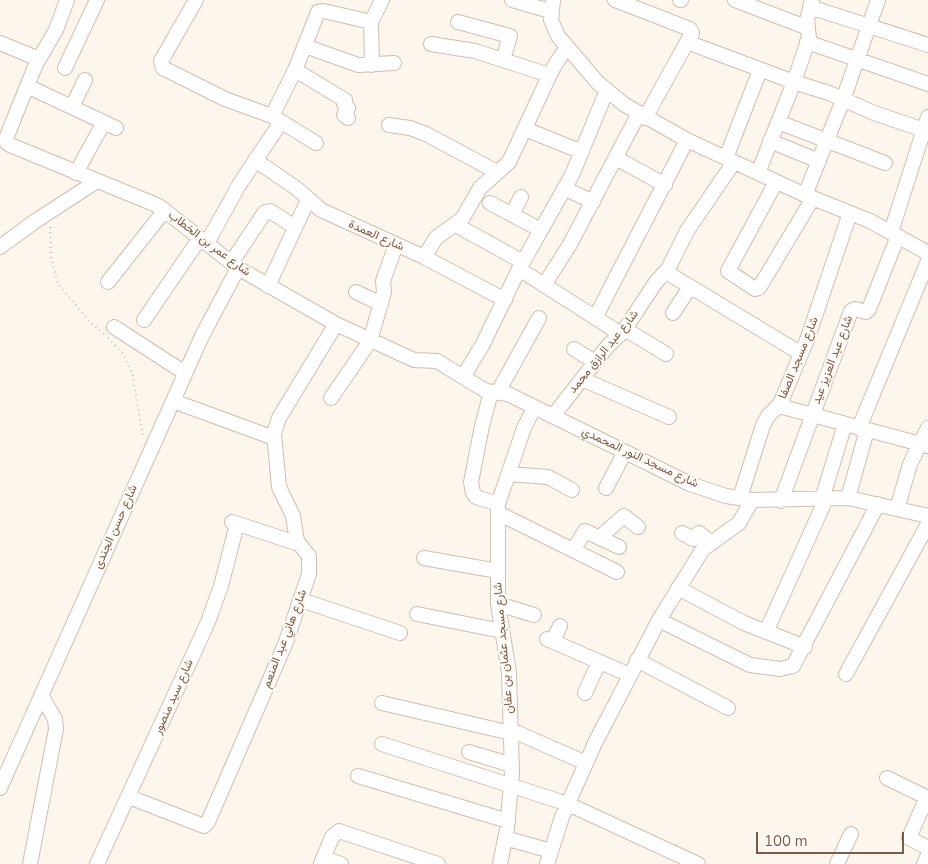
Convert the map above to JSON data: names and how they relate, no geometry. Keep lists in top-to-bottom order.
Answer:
{
  "streets": {
    "street": [
      "شارع العمدة",
      "شارع عمر بن الخطاب",
      "شارع عبد الرازق محمد",
      "شارع مسجد الصفا",
      "شارع عبد العزيز عيد",
      "شارع مسجد النور المحمدي",
      "شارع حسن الجندى",
      "شارع هاني عبد المنعم",
      "شارع مسجد عثمان بن عفان",
      "شارع سيد منصور"
    ]
  },
  "crossings": [
    ["شارع عمر بن الخطاب", "شارع مسجد النور المحمدي"],
    ["شارع عمر بن الخطاب", "شارع حسن الجندى"],
    ["شارع عمر بن الخطاب", "شارع هاني عبد المنعم"],
    ["شارع عبد الرازق محمد", "شارع مسجد النور المحمدي"],
    ["شارع مسجد الصفا", "شارع مسجد النور المحمدي"],
    ["شارع عبد العزيز عيد", "شارع مسجد النور المحمدي"],
    ["شارع مسجد النور المحمدي", "شارع مسجد عثمان بن عفان"],
    ["شارع هاني عبد المنعم", "شارع سيد منصور"]
  ],
  "scale_bar": "100 m"
}
